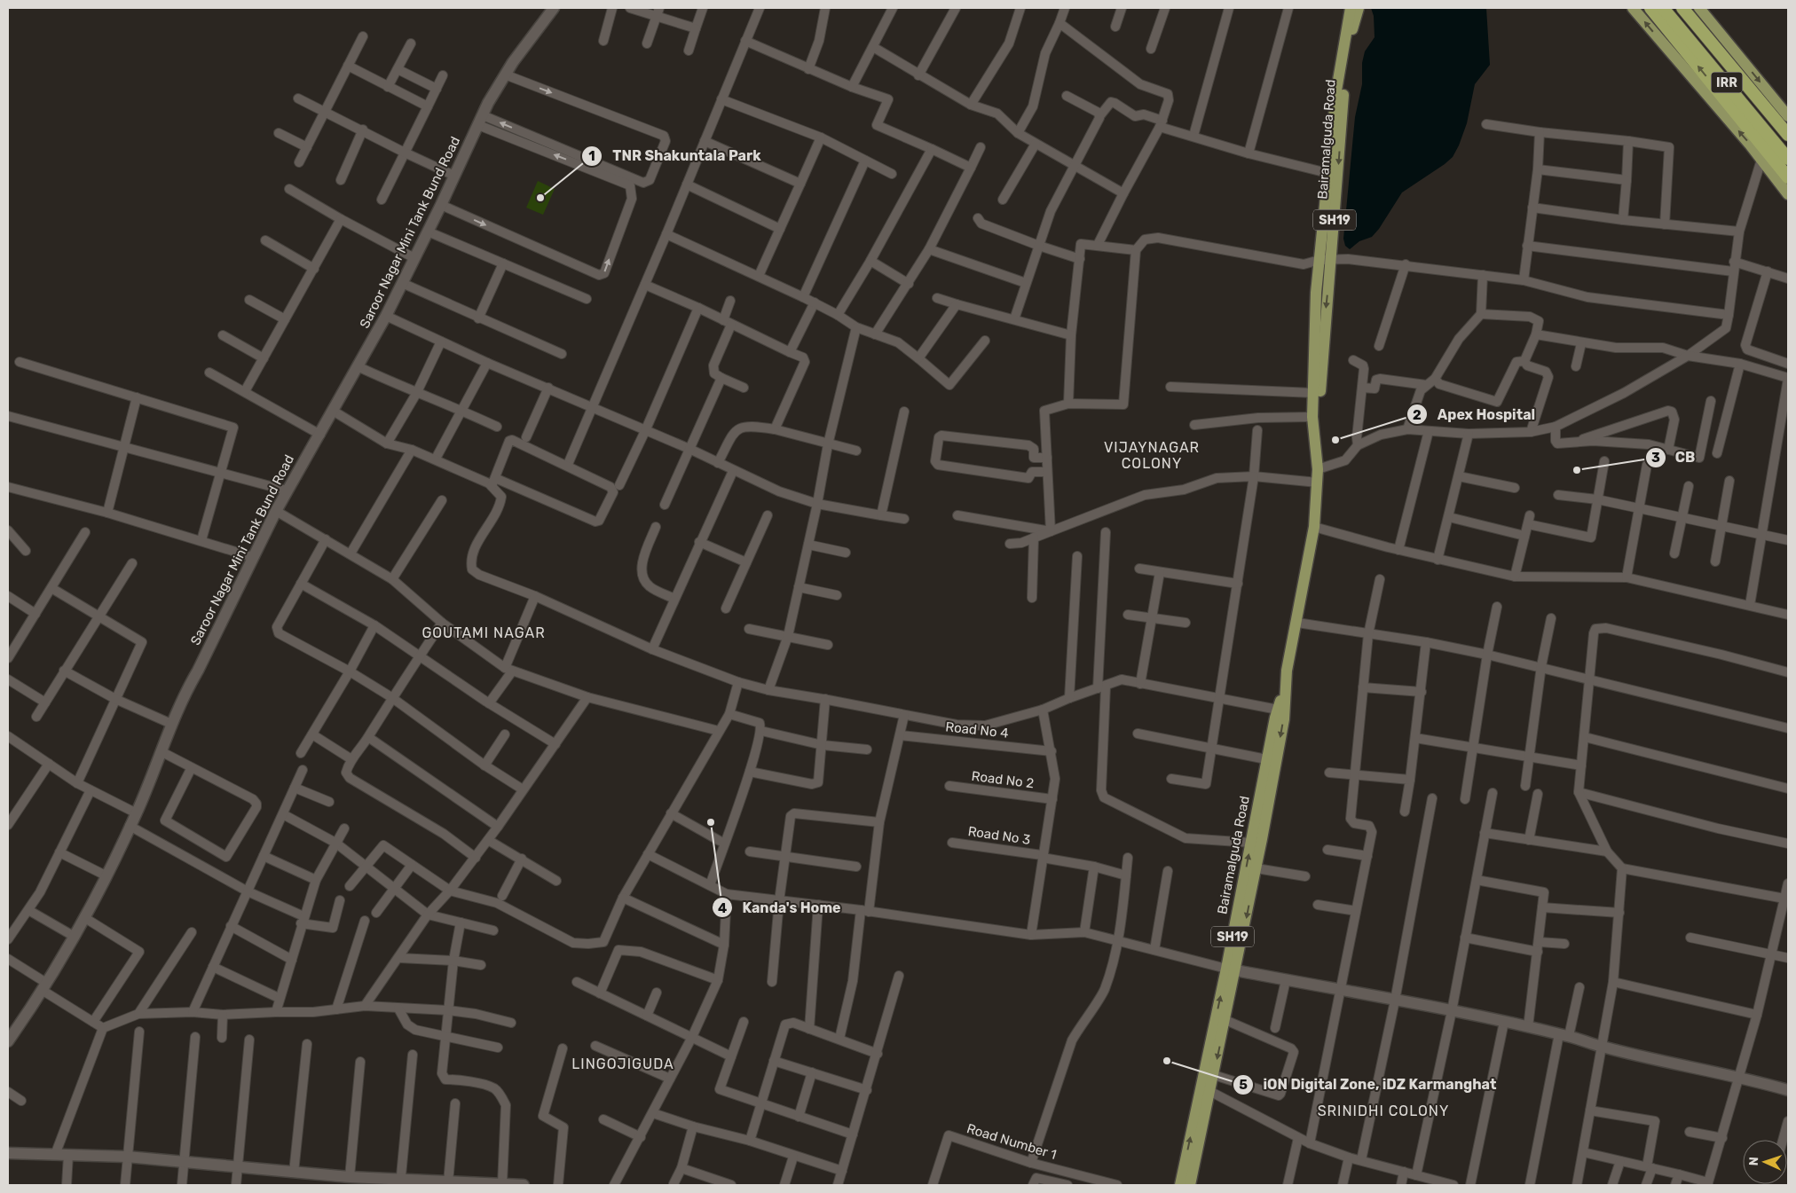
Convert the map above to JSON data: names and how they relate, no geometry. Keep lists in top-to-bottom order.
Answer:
{
  "streets": {
    "highway": ["IRR"],
    "main road": ["Bairamalguda Road", "SH19", "Saroor Nagar Mini Tank Bund Road"],
    "street": [
      "Road No 4",
      "Road No 2",
      "Road No 3",
      "Road Number 1"
    ]
  },
  "districts": [
    "VIJAYNAGAR COLONY",
    "GOUTAMI NAGAR",
    "LINGOJIGUDA",
    "SRINIDHI COLONY"
  ],
  "places": [
    "TNR Shakuntala Park",
    "Apex Hospital",
    "CB",
    "Kanda's Home",
    "iON Digital Zone, iDZ Karmanghat"
  ],
  "north": "left"
}
